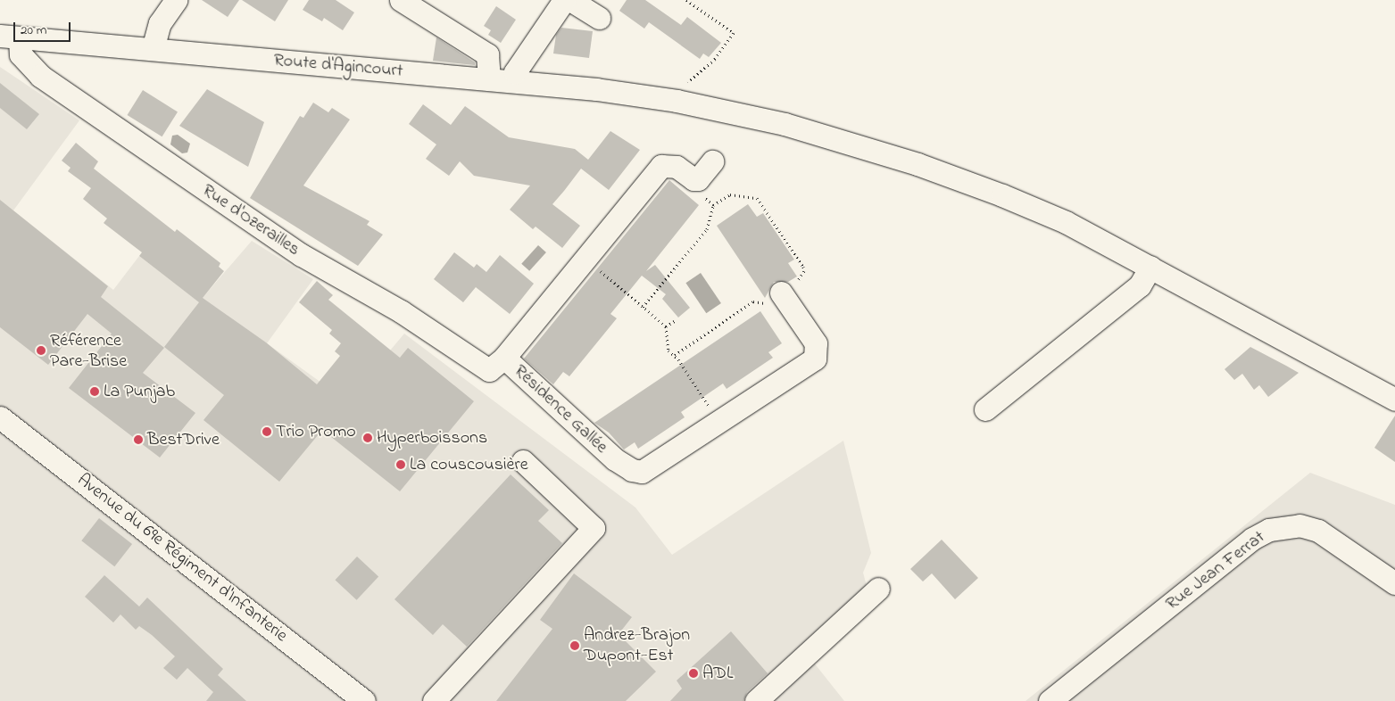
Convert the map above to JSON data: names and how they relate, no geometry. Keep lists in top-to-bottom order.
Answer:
{
  "streets": {
    "street": [
      "Route d'Agincourt",
      "Rue d'Ozerailles",
      "Résidence Gallée",
      "Avenue du 69e Régiment d'Infanterie",
      "Rue Jean Ferrat"
    ]
  },
  "crossings": [
    ["Route d'Agincourt", "Rue d'Ozerailles"],
    ["Rue d'Ozerailles", "Résidence Gallée"]
  ],
  "places": [
    "Référence Pare-Brise",
    "La Punjab",
    "Trio Promo",
    "Hyperboissons",
    "BestDrive",
    "La couscousière",
    "Andrez-Brajon Dupont-Est",
    "ADL"
  ],
  "scale_bar": "20 m"
}
